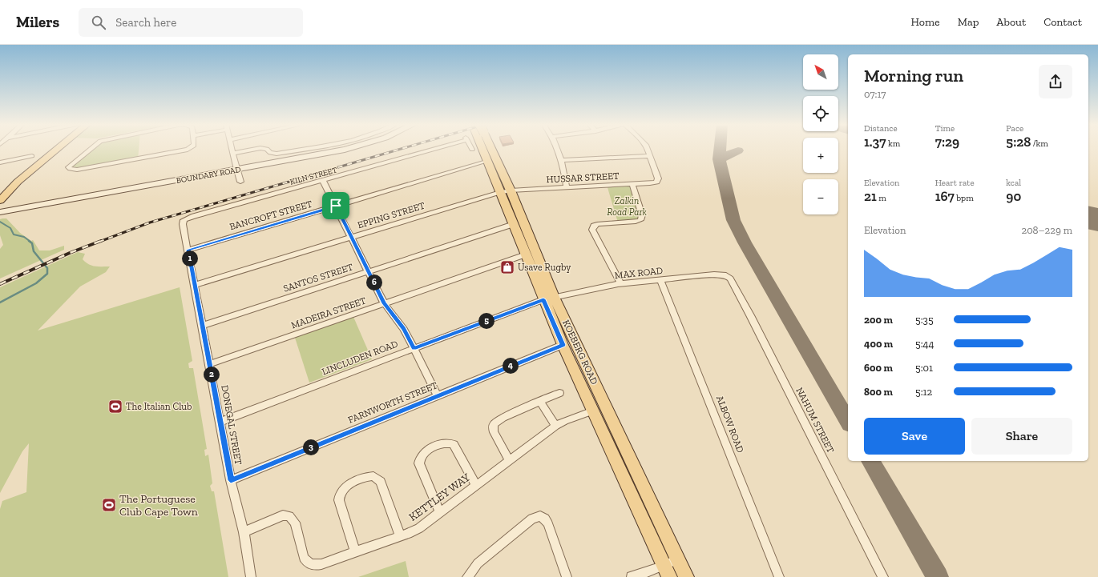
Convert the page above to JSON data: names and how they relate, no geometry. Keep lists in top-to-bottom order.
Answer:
{
  "streets": {
    "main road": ["BOUNDARY ROAD", "KOEBERG ROAD"],
    "street": [
      "KILN STREET",
      "HUSSAR STREET",
      "BANCROFT STREET",
      "EPPING STREET",
      "MAX ROAD",
      "SANTOS STREET",
      "MADEIRA STREET",
      "LINCLUDEN ROAD",
      "FARNWORTH STREET",
      "NAHUM STREET",
      "ALBOW ROAD",
      "DONEGAL STREET",
      "KETTLEY WAY"
    ]
  },
  "crossings": [
    ["KILN STREET", "DONEGAL STREET"],
    ["HUSSAR STREET", "EPPING STREET"],
    ["HUSSAR STREET", "KOEBERG ROAD"],
    ["BANCROFT STREET", "KOEBERG ROAD"],
    ["BANCROFT STREET", "DONEGAL STREET"],
    ["EPPING STREET", "KOEBERG ROAD"],
    ["EPPING STREET", "DONEGAL STREET"],
    ["MAX ROAD", "KOEBERG ROAD"],
    ["MAX ROAD", "LINCLUDEN ROAD"],
    ["MAX ROAD", "NAHUM STREET"],
    ["MAX ROAD", "ALBOW ROAD"],
    ["SANTOS STREET", "KOEBERG ROAD"],
    ["SANTOS STREET", "DONEGAL STREET"],
    ["MADEIRA STREET", "KOEBERG ROAD"],
    ["MADEIRA STREET", "DONEGAL STREET"],
    ["KOEBERG ROAD", "LINCLUDEN ROAD"],
    ["KOEBERG ROAD", "FARNWORTH STREET"],
    ["KOEBERG ROAD", "KETTLEY WAY"],
    ["LINCLUDEN ROAD", "DONEGAL STREET"],
    ["FARNWORTH STREET", "DONEGAL STREET"],
    ["DONEGAL STREET", "KETTLEY WAY"]
  ],
  "parks": ["Zalkin Road Park"],
  "places": {
    "shop": ["Usave Rugby"],
    "sports": ["The Italian Club", "The Portuguese Club Cape Town"]
  },
  "north": "top left",
  "page": {
    "header": "Milers",
    "search": "Search here",
    "nav": [
      "Home",
      "Map",
      "About",
      "Contact"
    ],
    "map_buttons": ["+", "−"],
    "heading": ["Morning run", "07:17"],
    "stats": [
      ["Distance", "1.37 km"],
      ["Time", "7:29"],
      ["Pace", "5:28 /km"],
      ["Elevation", "21 m"],
      ["Heart rate", "167 bpm"],
      ["kcal", "90"]
    ],
    "chart": ["Elevation", "208–229 m"],
    "pins": [
      "1",
      "6",
      "5",
      "4",
      "2",
      "3"
    ],
    "list": [
      {
        "name": "200 m",
        "note": "5:35"
      },
      {
        "name": "400 m",
        "note": "5:44"
      },
      {
        "name": "600 m",
        "note": "5:01"
      },
      {
        "name": "800 m",
        "note": "5:12"
      }
    ],
    "buttons": ["Save", "Share"]
  }
}
